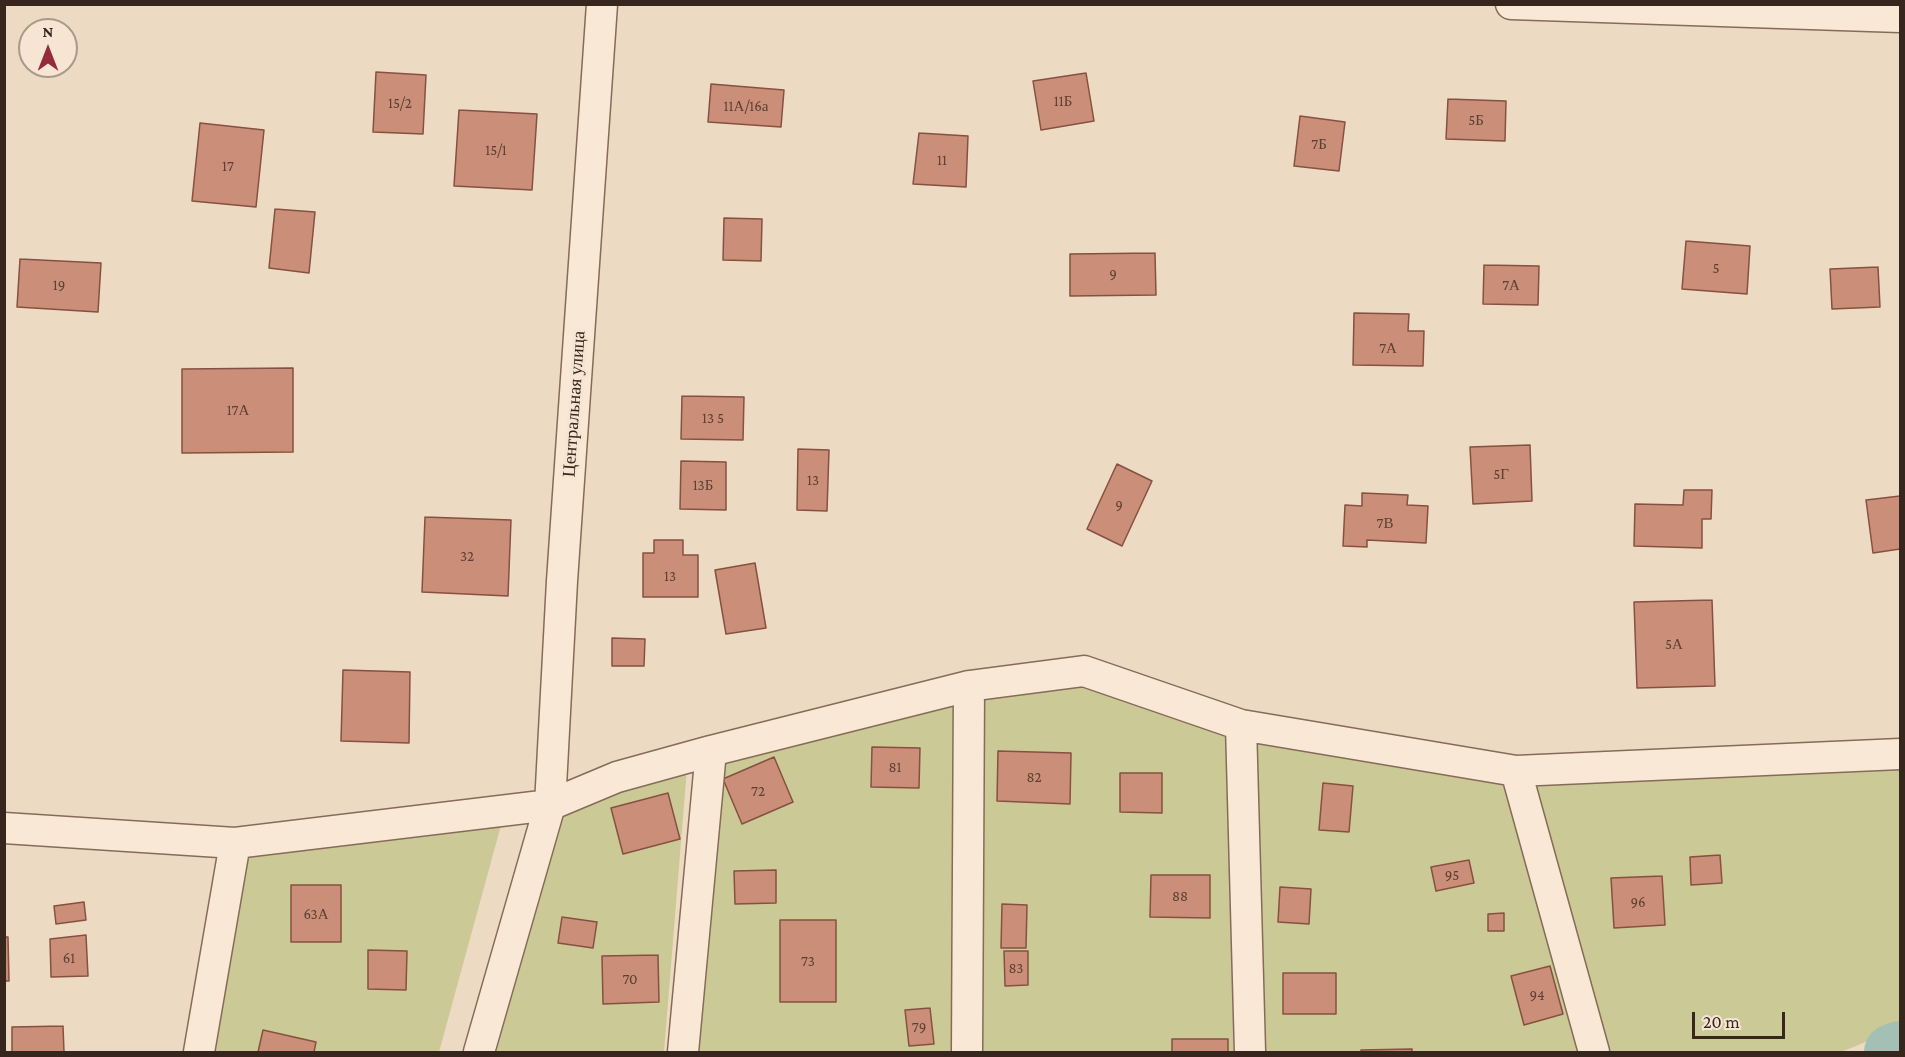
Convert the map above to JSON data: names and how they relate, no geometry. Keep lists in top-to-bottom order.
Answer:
{
  "streets": {
    "street": ["Центральная улица"]
  },
  "house_numbers": [
    "11Б",
    "15/2",
    "11А/16а",
    "5Б",
    "7Б",
    "15/1",
    "11",
    "17",
    "5",
    "9",
    "19",
    "7А",
    "7А",
    "17А",
    "13 5",
    "5Г",
    "13",
    "13Б",
    "9",
    "7В",
    "32",
    "13",
    "5А",
    "81",
    "82",
    "72",
    "95",
    "88",
    "96",
    "63А",
    "61",
    "73",
    "83",
    "70",
    "94",
    "79"
  ],
  "scale_bar": "20 m",
  "north": "top"
}
